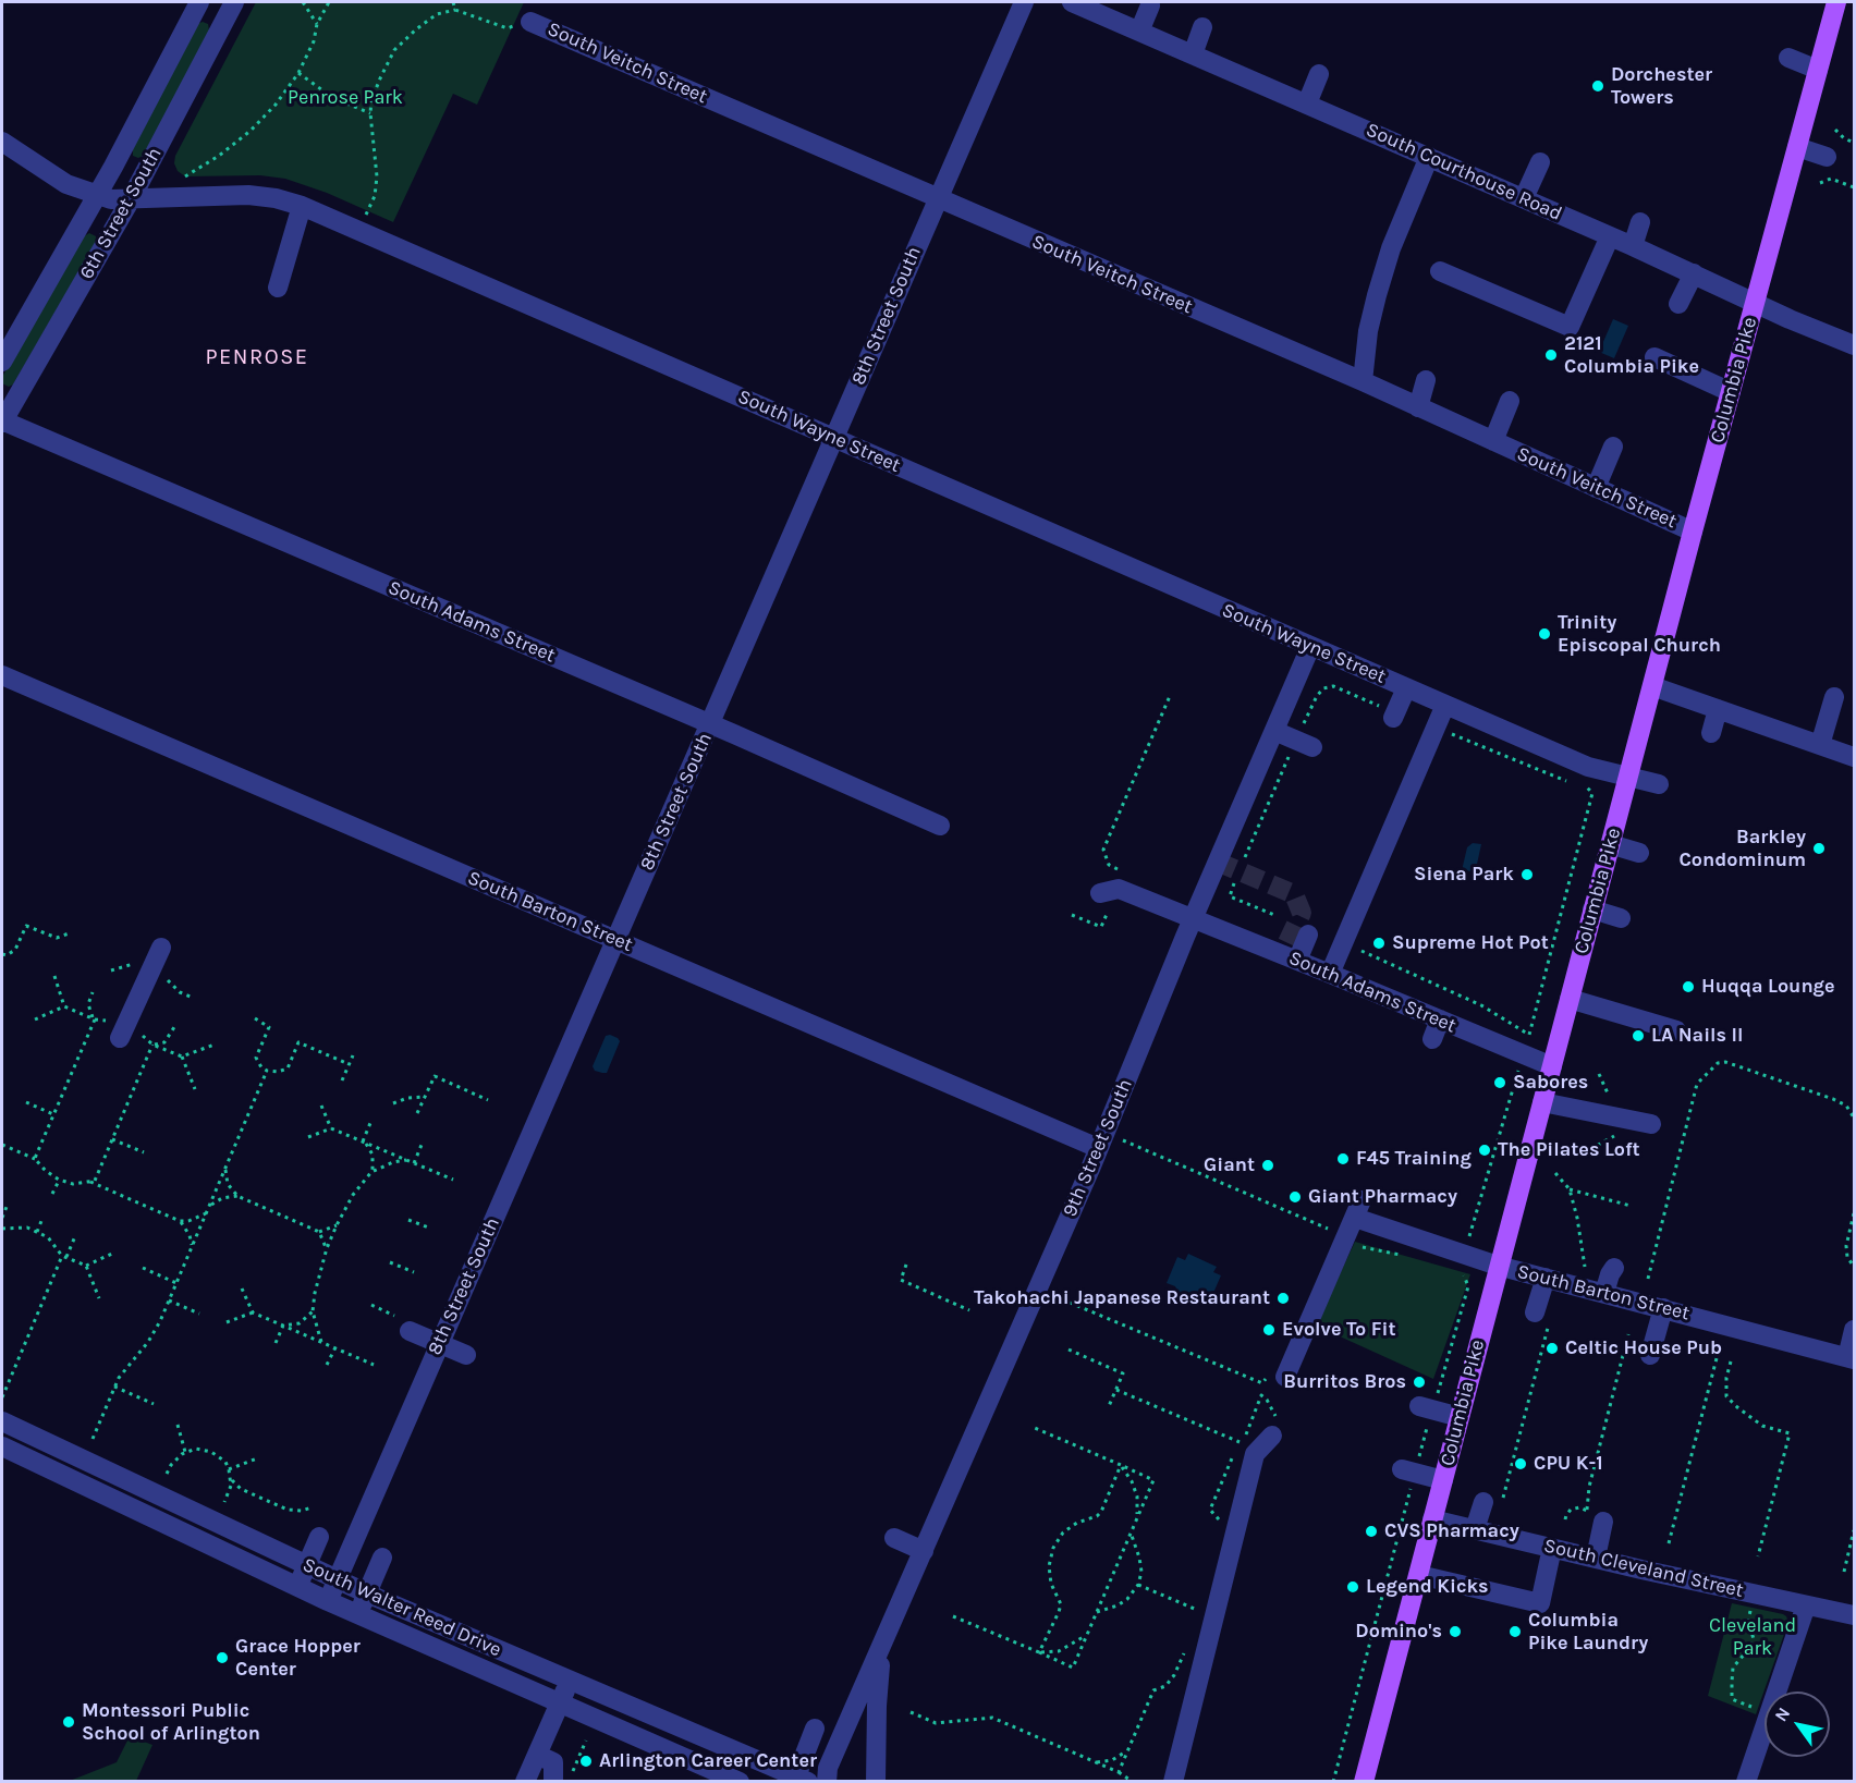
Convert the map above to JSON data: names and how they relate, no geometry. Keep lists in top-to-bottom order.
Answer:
{
  "streets": {
    "main road": ["Columbia Pike"],
    "street": [
      "South Veitch Street",
      "South Courthouse Road",
      "6th Street South",
      "8th Street South",
      "South Wayne Street",
      "South Adams Street",
      "South Barton Street",
      "9th Street South",
      "South Cleveland Street",
      "South Walter Reed Drive"
    ]
  },
  "crossings": [
    ["South Veitch Street", "8th Street South"],
    ["South Veitch Street", "Columbia Pike"],
    ["South Courthouse Road", "Columbia Pike"],
    ["6th Street South", "South Wayne Street"],
    ["6th Street South", "South Adams Street"],
    ["8th Street South", "South Wayne Street"],
    ["8th Street South", "South Adams Street"],
    ["8th Street South", "South Barton Street"],
    ["8th Street South", "South Walter Reed Drive"],
    ["Columbia Pike", "South Wayne Street"],
    ["Columbia Pike", "South Adams Street"],
    ["Columbia Pike", "South Barton Street"],
    ["Columbia Pike", "South Cleveland Street"],
    ["South Wayne Street", "9th Street South"],
    ["South Adams Street", "9th Street South"],
    ["South Barton Street", "9th Street South"]
  ],
  "districts": ["PENROSE"],
  "parks": ["Penrose Park", "Cleveland Park"],
  "places": [
    "Dorchester Towers",
    "2121 Columbia Pike",
    "Trinity Episcopal Church",
    "Barkley Condominum",
    "Siena Park",
    "Supreme Hot Pot",
    "Huqqa Lounge",
    "LA Nails II",
    "Sabores",
    "The Pilates Loft",
    "F45 Training",
    "Giant",
    "Giant Pharmacy",
    "Takohachi Japanese Restaurant",
    "Evolve To Fit",
    "Celtic House Pub",
    "Burritos Bros",
    "CPU K-1",
    "CVS Pharmacy",
    "Legend Kicks",
    "Domino's",
    "Columbia Pike Laundry",
    "Grace Hopper Center",
    "Montessori Public School of Arlington",
    "Arlington Career Center"
  ],
  "north": "top left"
}
